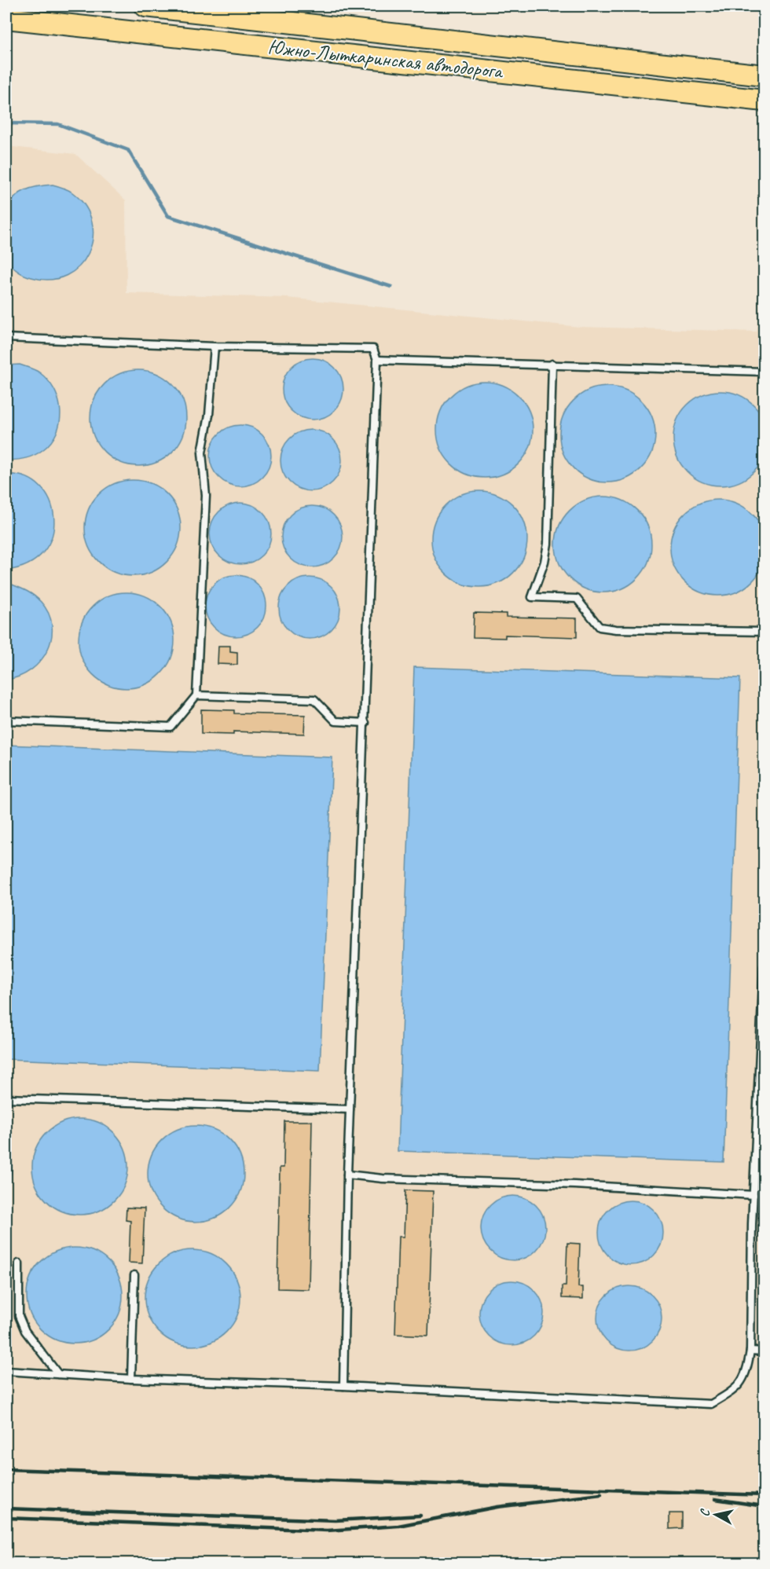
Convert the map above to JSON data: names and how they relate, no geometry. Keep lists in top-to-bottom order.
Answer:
{
  "streets": {
    "main road": ["Южно-Лыткаринская автодорога"]
  },
  "north": "left"
}
